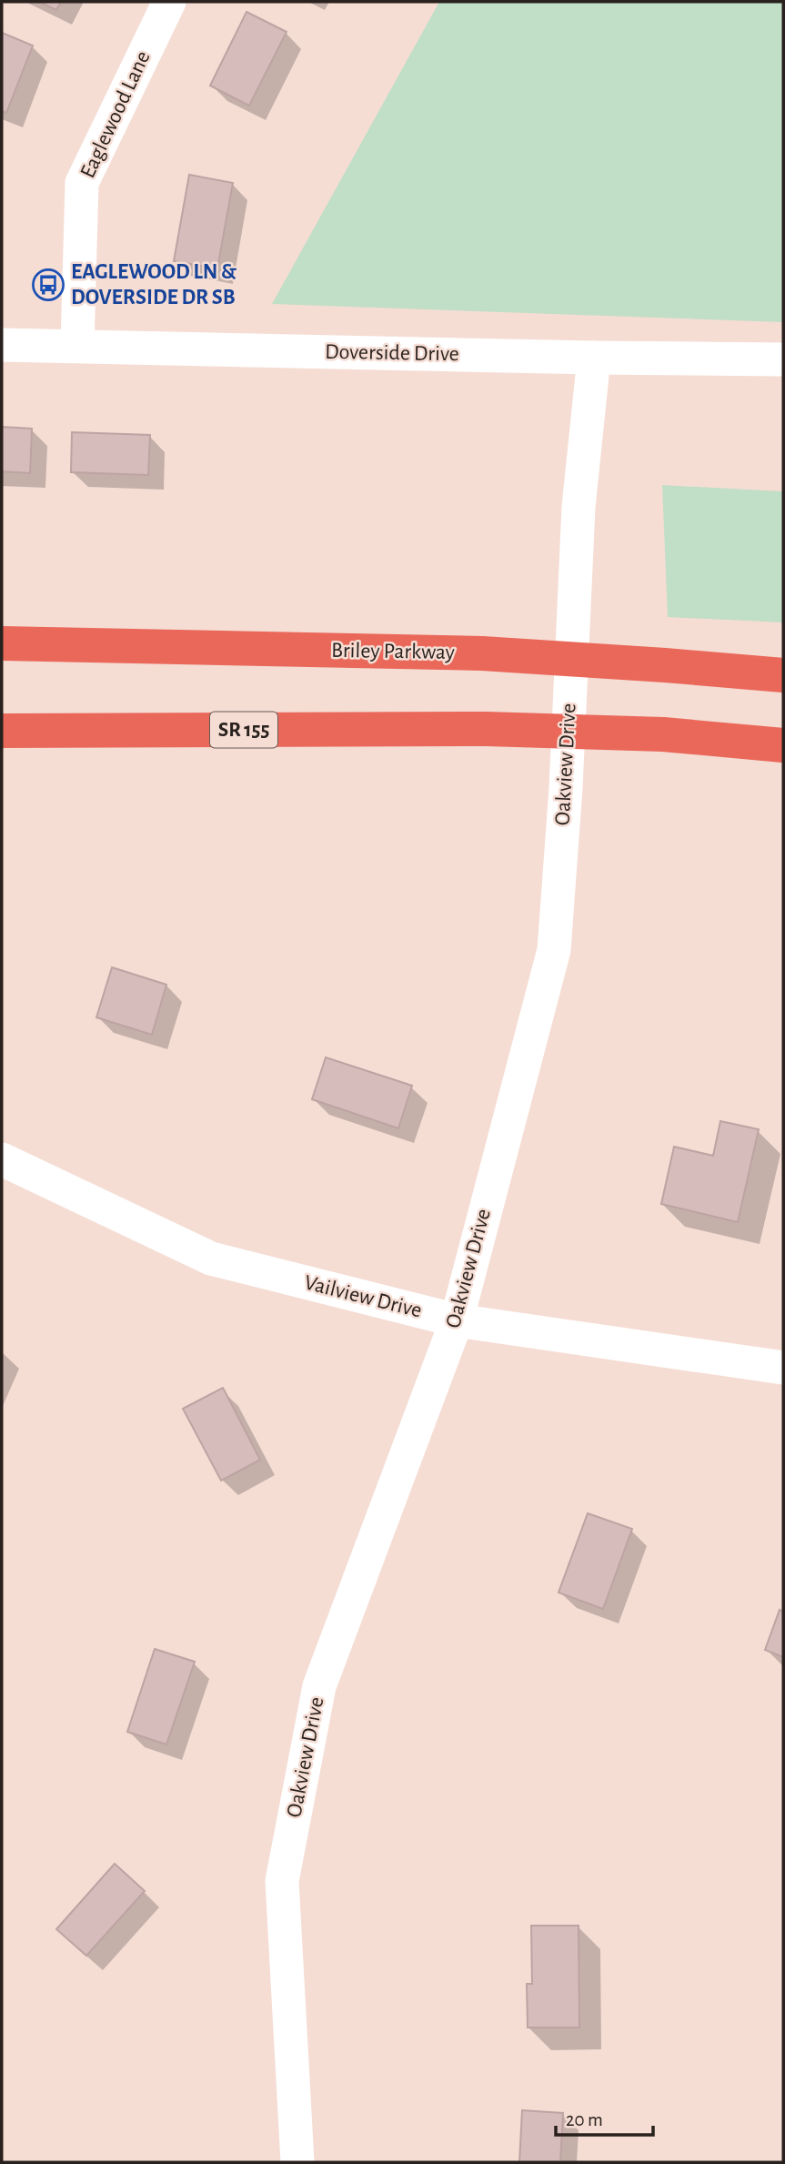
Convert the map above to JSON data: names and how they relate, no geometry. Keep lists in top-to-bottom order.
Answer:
{
  "streets": {
    "highway": ["Briley Parkway", "SR 155"],
    "street": [
      "Eaglewood Lane",
      "Doverside Drive",
      "Oakview Drive",
      "Vailview Drive"
    ]
  },
  "crossings": [
    ["Eaglewood Lane", "Doverside Drive"],
    ["Doverside Drive", "Oakview Drive"],
    ["Oakview Drive", "Vailview Drive"]
  ],
  "places": {
    "bus stop": ["EAGLEWOOD LN & DOVERSIDE DR SB"]
  },
  "scale_bar": "20 m"
}
